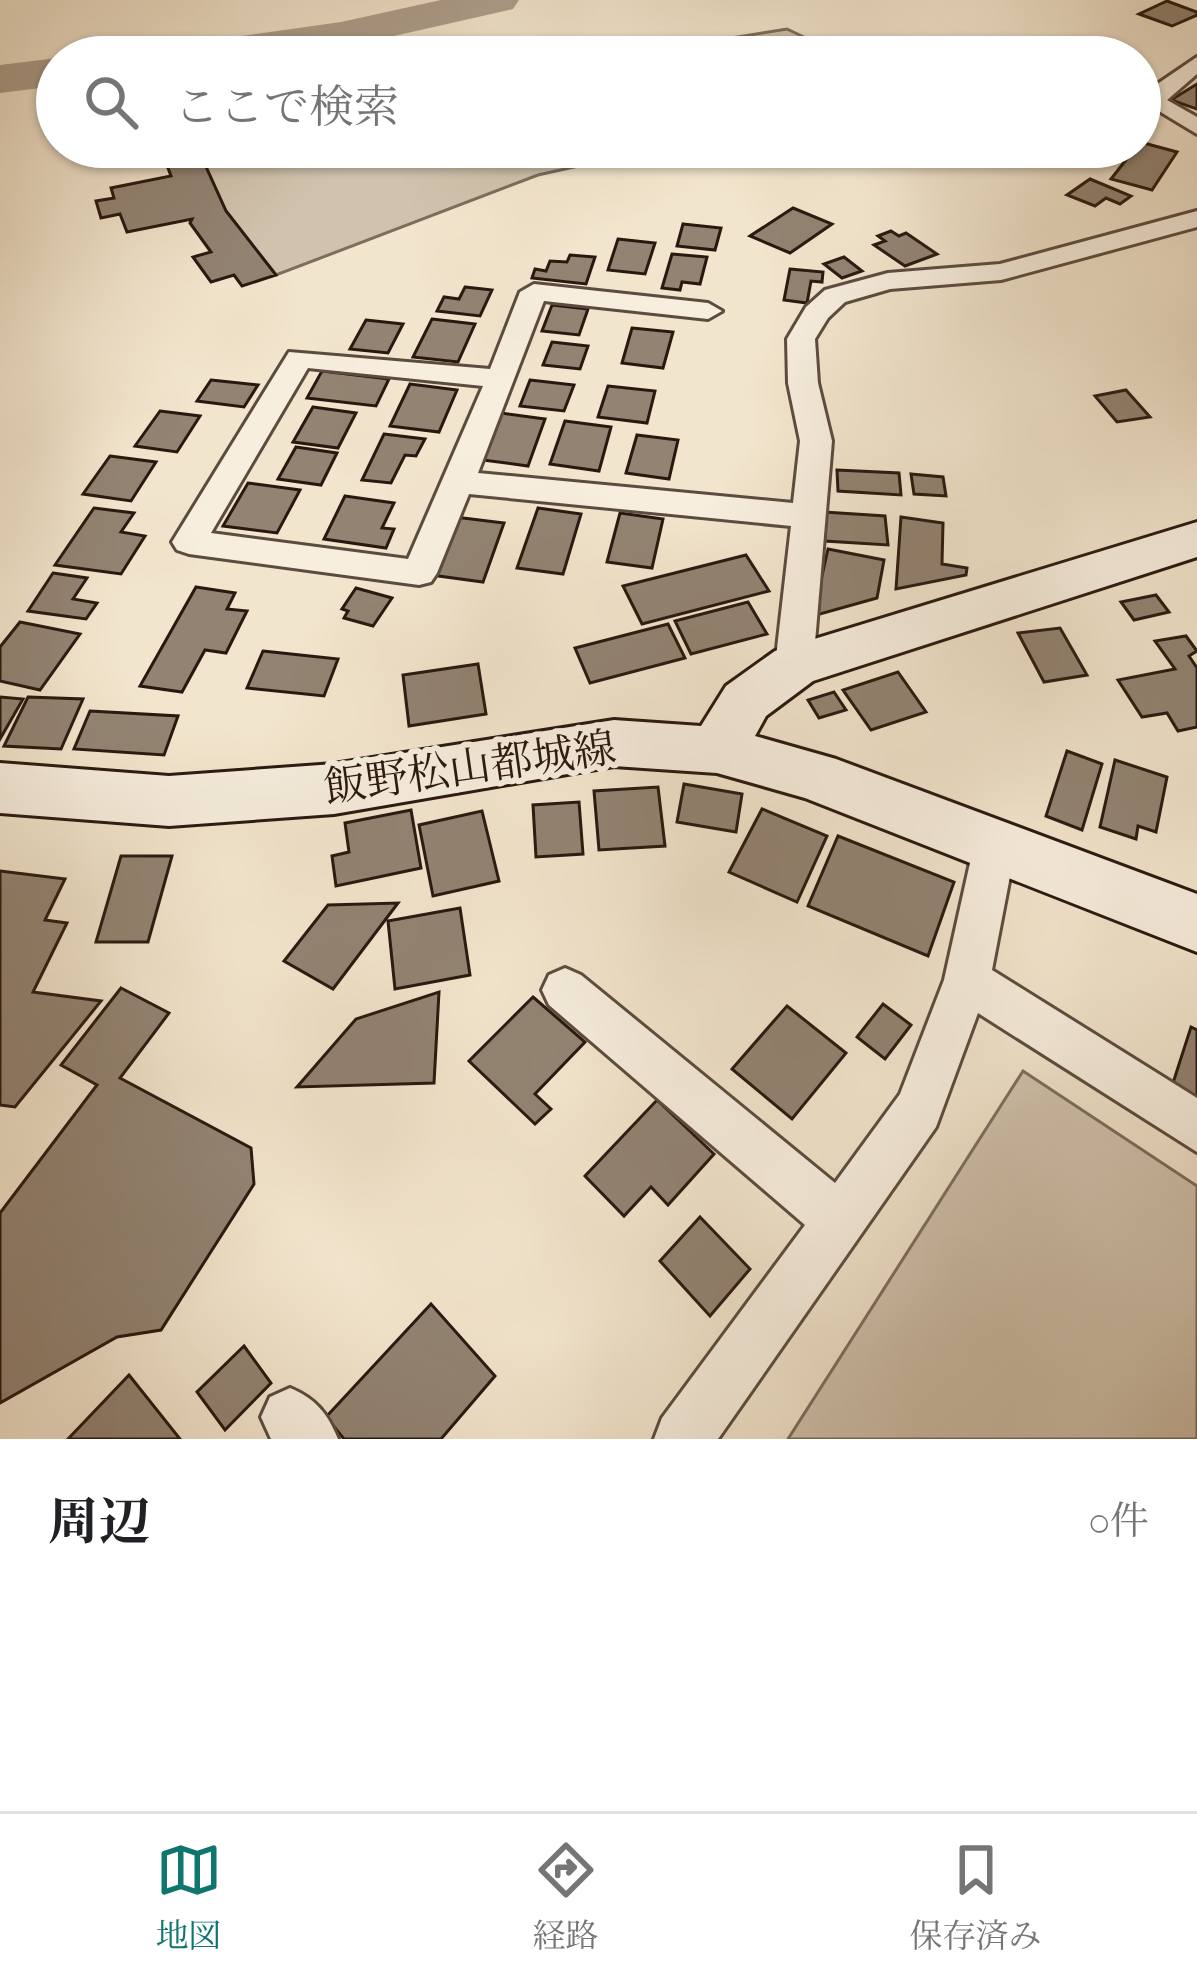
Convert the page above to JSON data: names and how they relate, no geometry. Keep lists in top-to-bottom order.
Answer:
{
  "streets": {
    "main road": ["飯野松山都城線"]
  },
  "page": {
    "search": "ここで検索",
    "heading": ["周辺", "0件"],
    "nav": ["地図", "経路", "保存済み"]
  }
}
